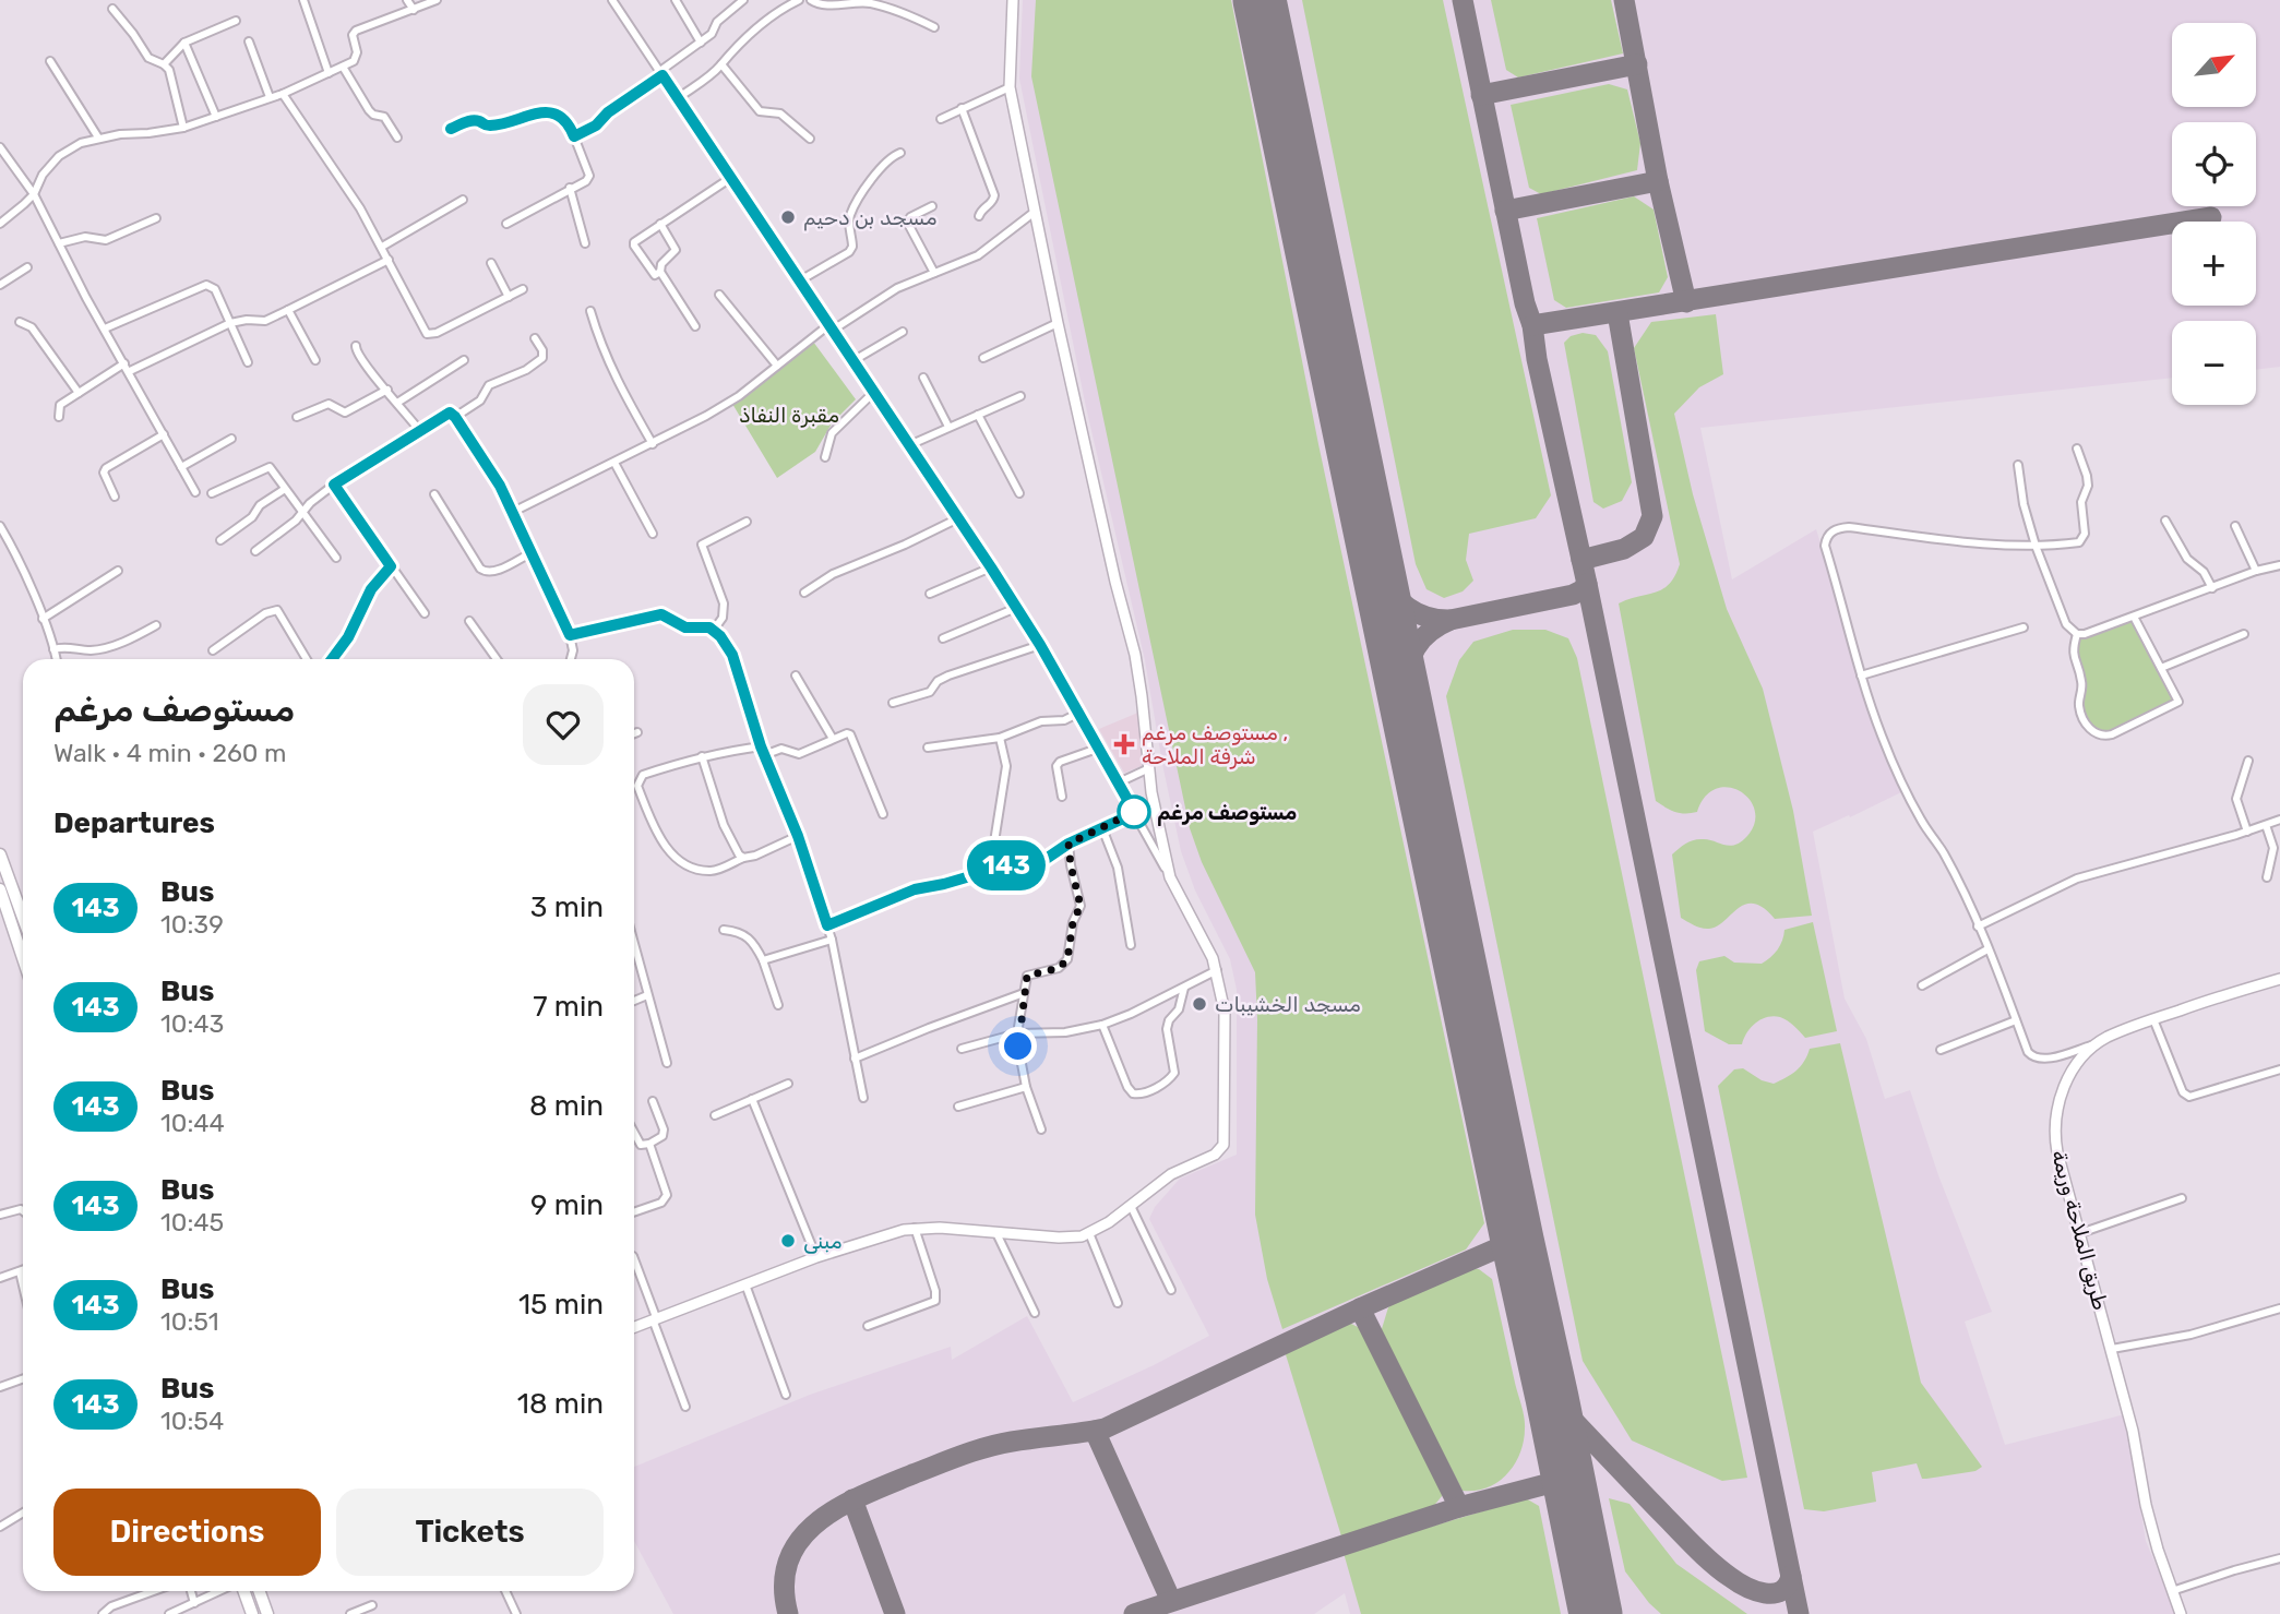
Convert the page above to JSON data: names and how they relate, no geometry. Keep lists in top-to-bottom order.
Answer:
{
  "streets": {
    "main road": ["طريق الملاحة وريمة"]
  },
  "parks": ["مقبرة النفاذ"],
  "places": {
    "other": [
      "مسجد بن دحيم",
      "مستوصف مرغم",
      "مسجد الخشيبات",
      "مبنى"
    ],
    "health": ["مستوصف مرغم , شرفة الملاحة"]
  },
  "lines": ["bus line 143"],
  "north": "top right",
  "page": {
    "on_map": "143",
    "map_buttons": ["+", "−"],
    "heading": [
      ["مستوصف مرغم", "Walk · 4 min · 260 m"],
      "Departures"
    ],
    "list": [
      {
        "mark": "143",
        "name": "Bus",
        "note": "10:39",
        "value": "3 min"
      },
      {
        "mark": "143",
        "name": "Bus",
        "note": "10:43",
        "value": "7 min"
      },
      {
        "mark": "143",
        "name": "Bus",
        "note": "10:44",
        "value": "8 min"
      },
      {
        "mark": "143",
        "name": "Bus",
        "note": "10:45",
        "value": "9 min"
      },
      {
        "mark": "143",
        "name": "Bus",
        "note": "10:51",
        "value": "15 min"
      },
      {
        "mark": "143",
        "name": "Bus",
        "note": "10:54",
        "value": "18 min"
      }
    ],
    "buttons": ["Directions", "Tickets"]
  }
}
